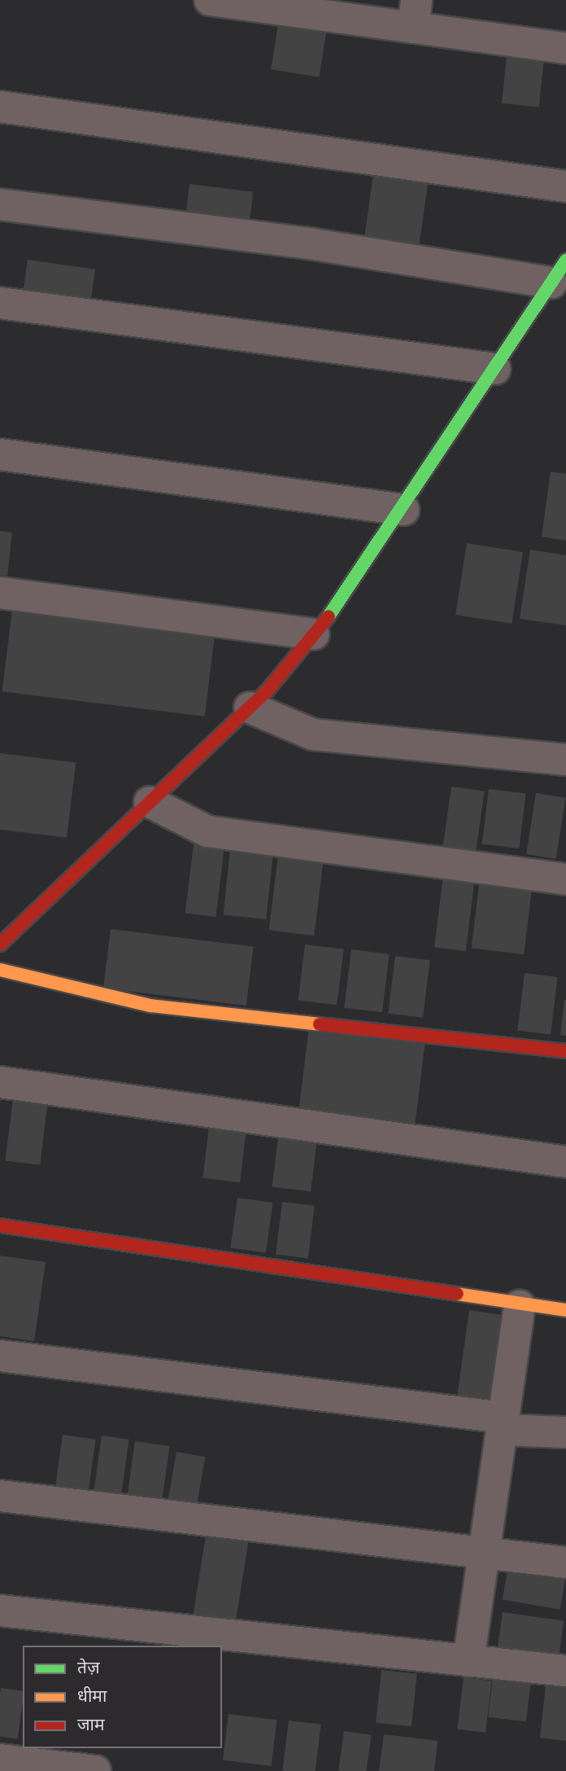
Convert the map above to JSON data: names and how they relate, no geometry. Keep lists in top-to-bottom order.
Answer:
{
  "legend": ["तेज़", "धीमा", "जाम"]
}
